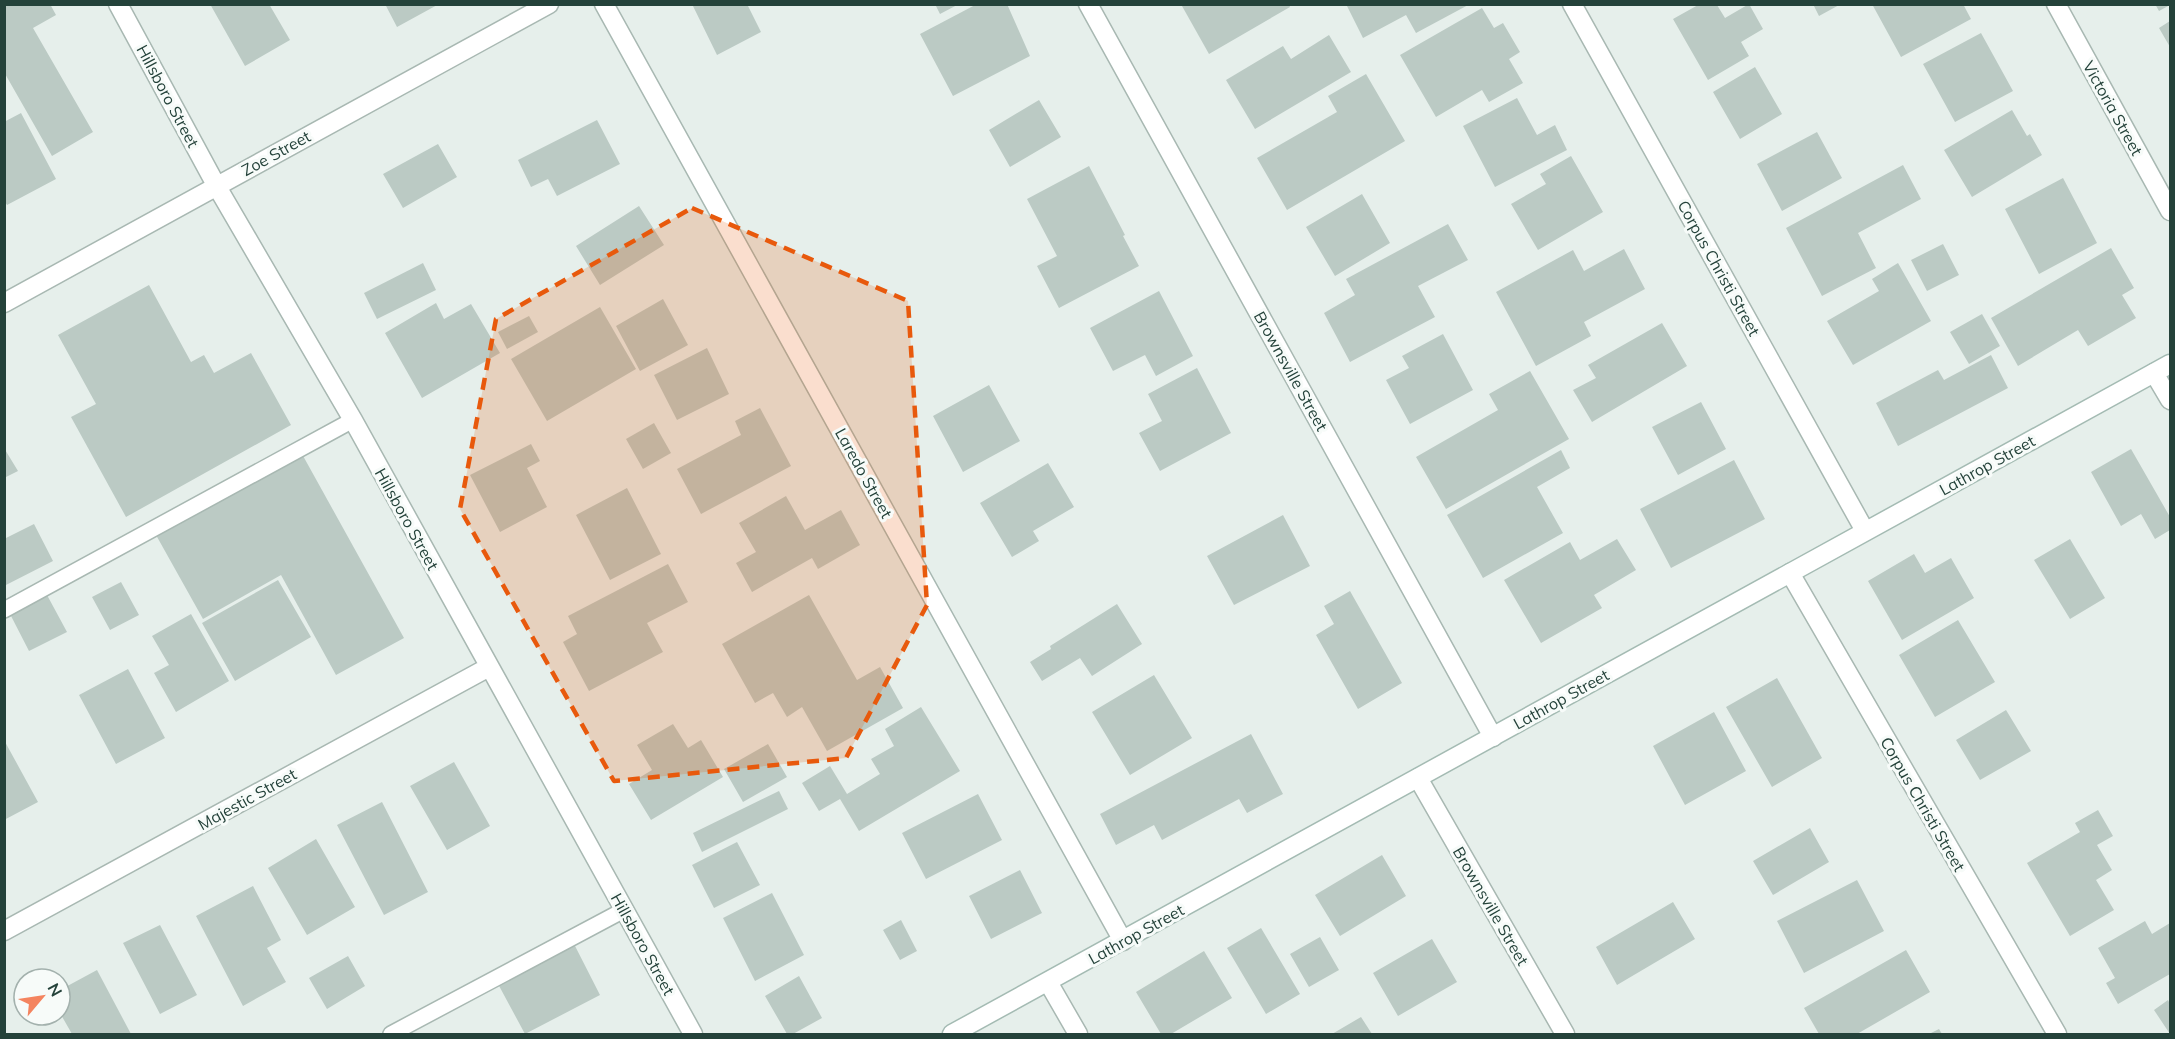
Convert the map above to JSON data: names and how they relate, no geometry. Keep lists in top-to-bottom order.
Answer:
{
  "streets": {
    "street": [
      "Hillsboro Street",
      "Victoria Street",
      "Zoe Street",
      "Corpus Christi Street",
      "Brownsville Street",
      "Lathrop Street",
      "Laredo Street",
      "Majestic Street"
    ]
  },
  "crossings": [
    ["Hillsboro Street", "Zoe Street"],
    ["Hillsboro Street", "Majestic Street"],
    ["Corpus Christi Street", "Lathrop Street"],
    ["Brownsville Street", "Lathrop Street"],
    ["Lathrop Street", "Laredo Street"]
  ],
  "north": "top right"
}
